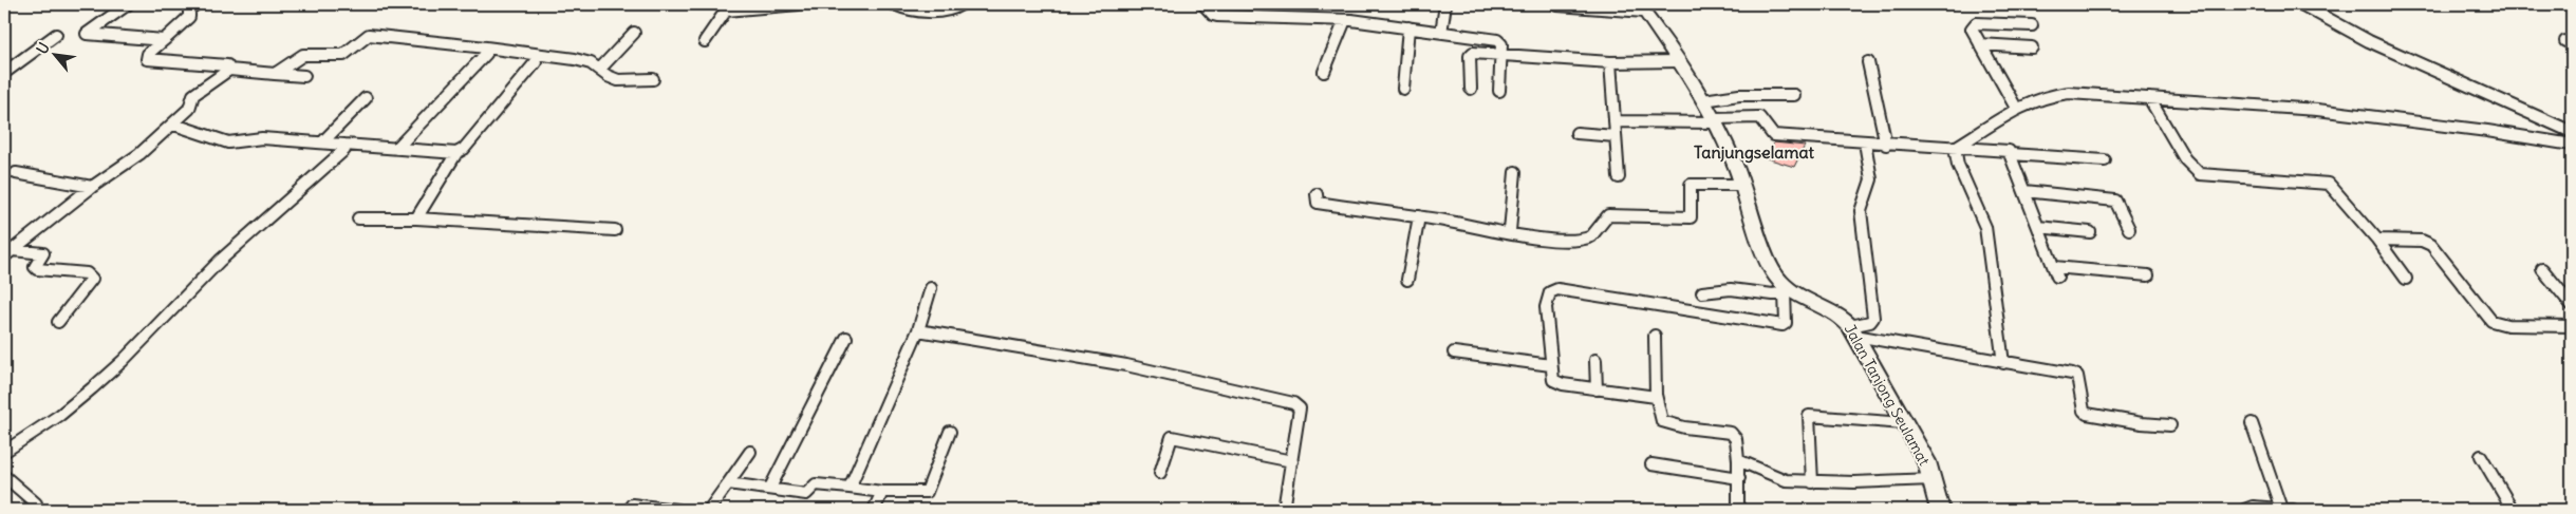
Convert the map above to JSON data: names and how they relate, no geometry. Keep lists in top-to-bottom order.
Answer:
{
  "streets": {
    "street": ["Jalan Tanjong Seulamat"]
  },
  "districts": ["Tanjungselamat"],
  "north": "top left"
}
